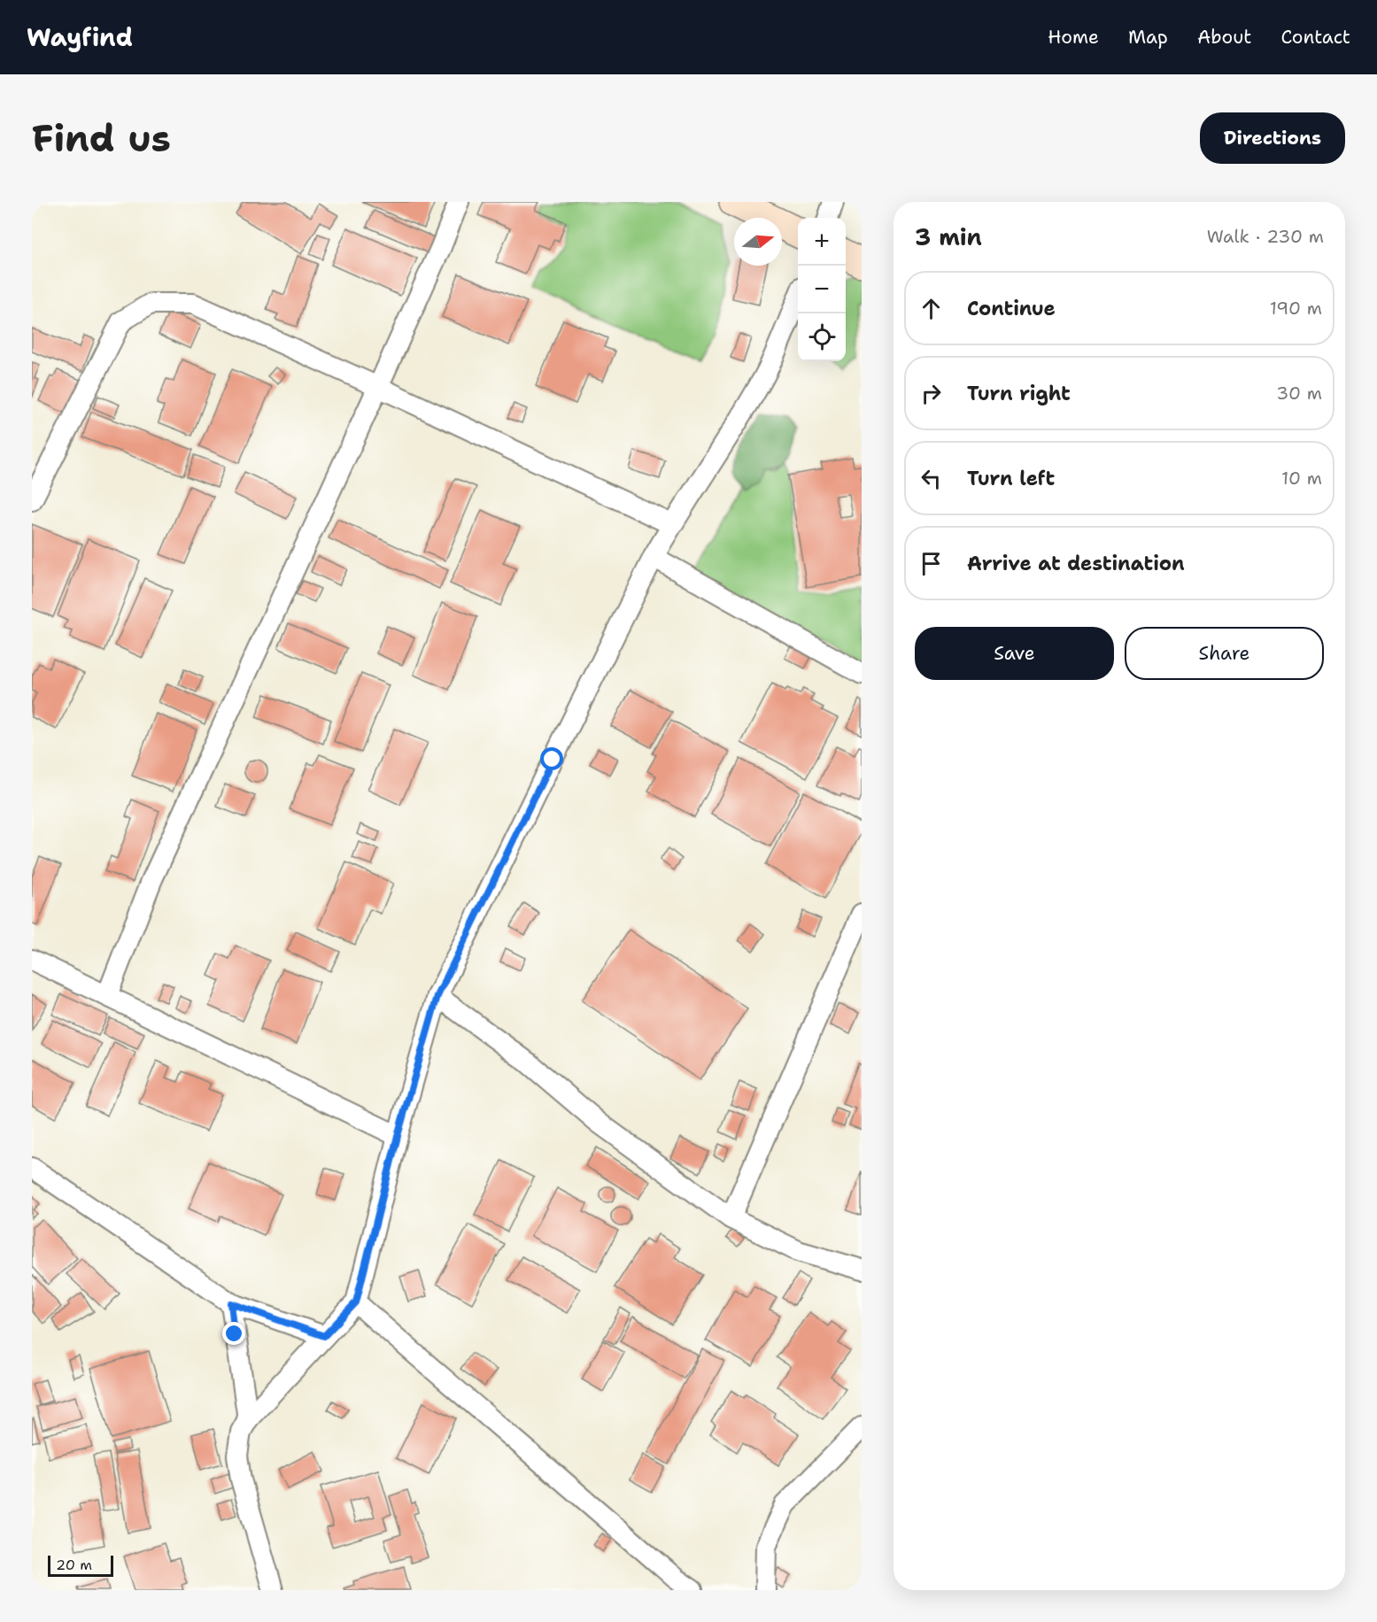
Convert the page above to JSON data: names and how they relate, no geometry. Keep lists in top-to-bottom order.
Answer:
{
  "scale_bar": "20 m",
  "north": "right",
  "page": {
    "header": "Wayfind",
    "nav": [
      "Home",
      "Map",
      "About",
      "Contact"
    ],
    "buttons": [
      "Directions",
      ["Save", "Share"]
    ],
    "title": "Find us",
    "heading": ["3 min", "Walk · 230 m"],
    "map_buttons": ["+", "−"],
    "list": [
      ["Continue", "190 m"],
      ["Turn right", "30 m"],
      ["Turn left", "10 m"],
      "Arrive at destination"
    ],
    "scale": "20 m"
  }
}
